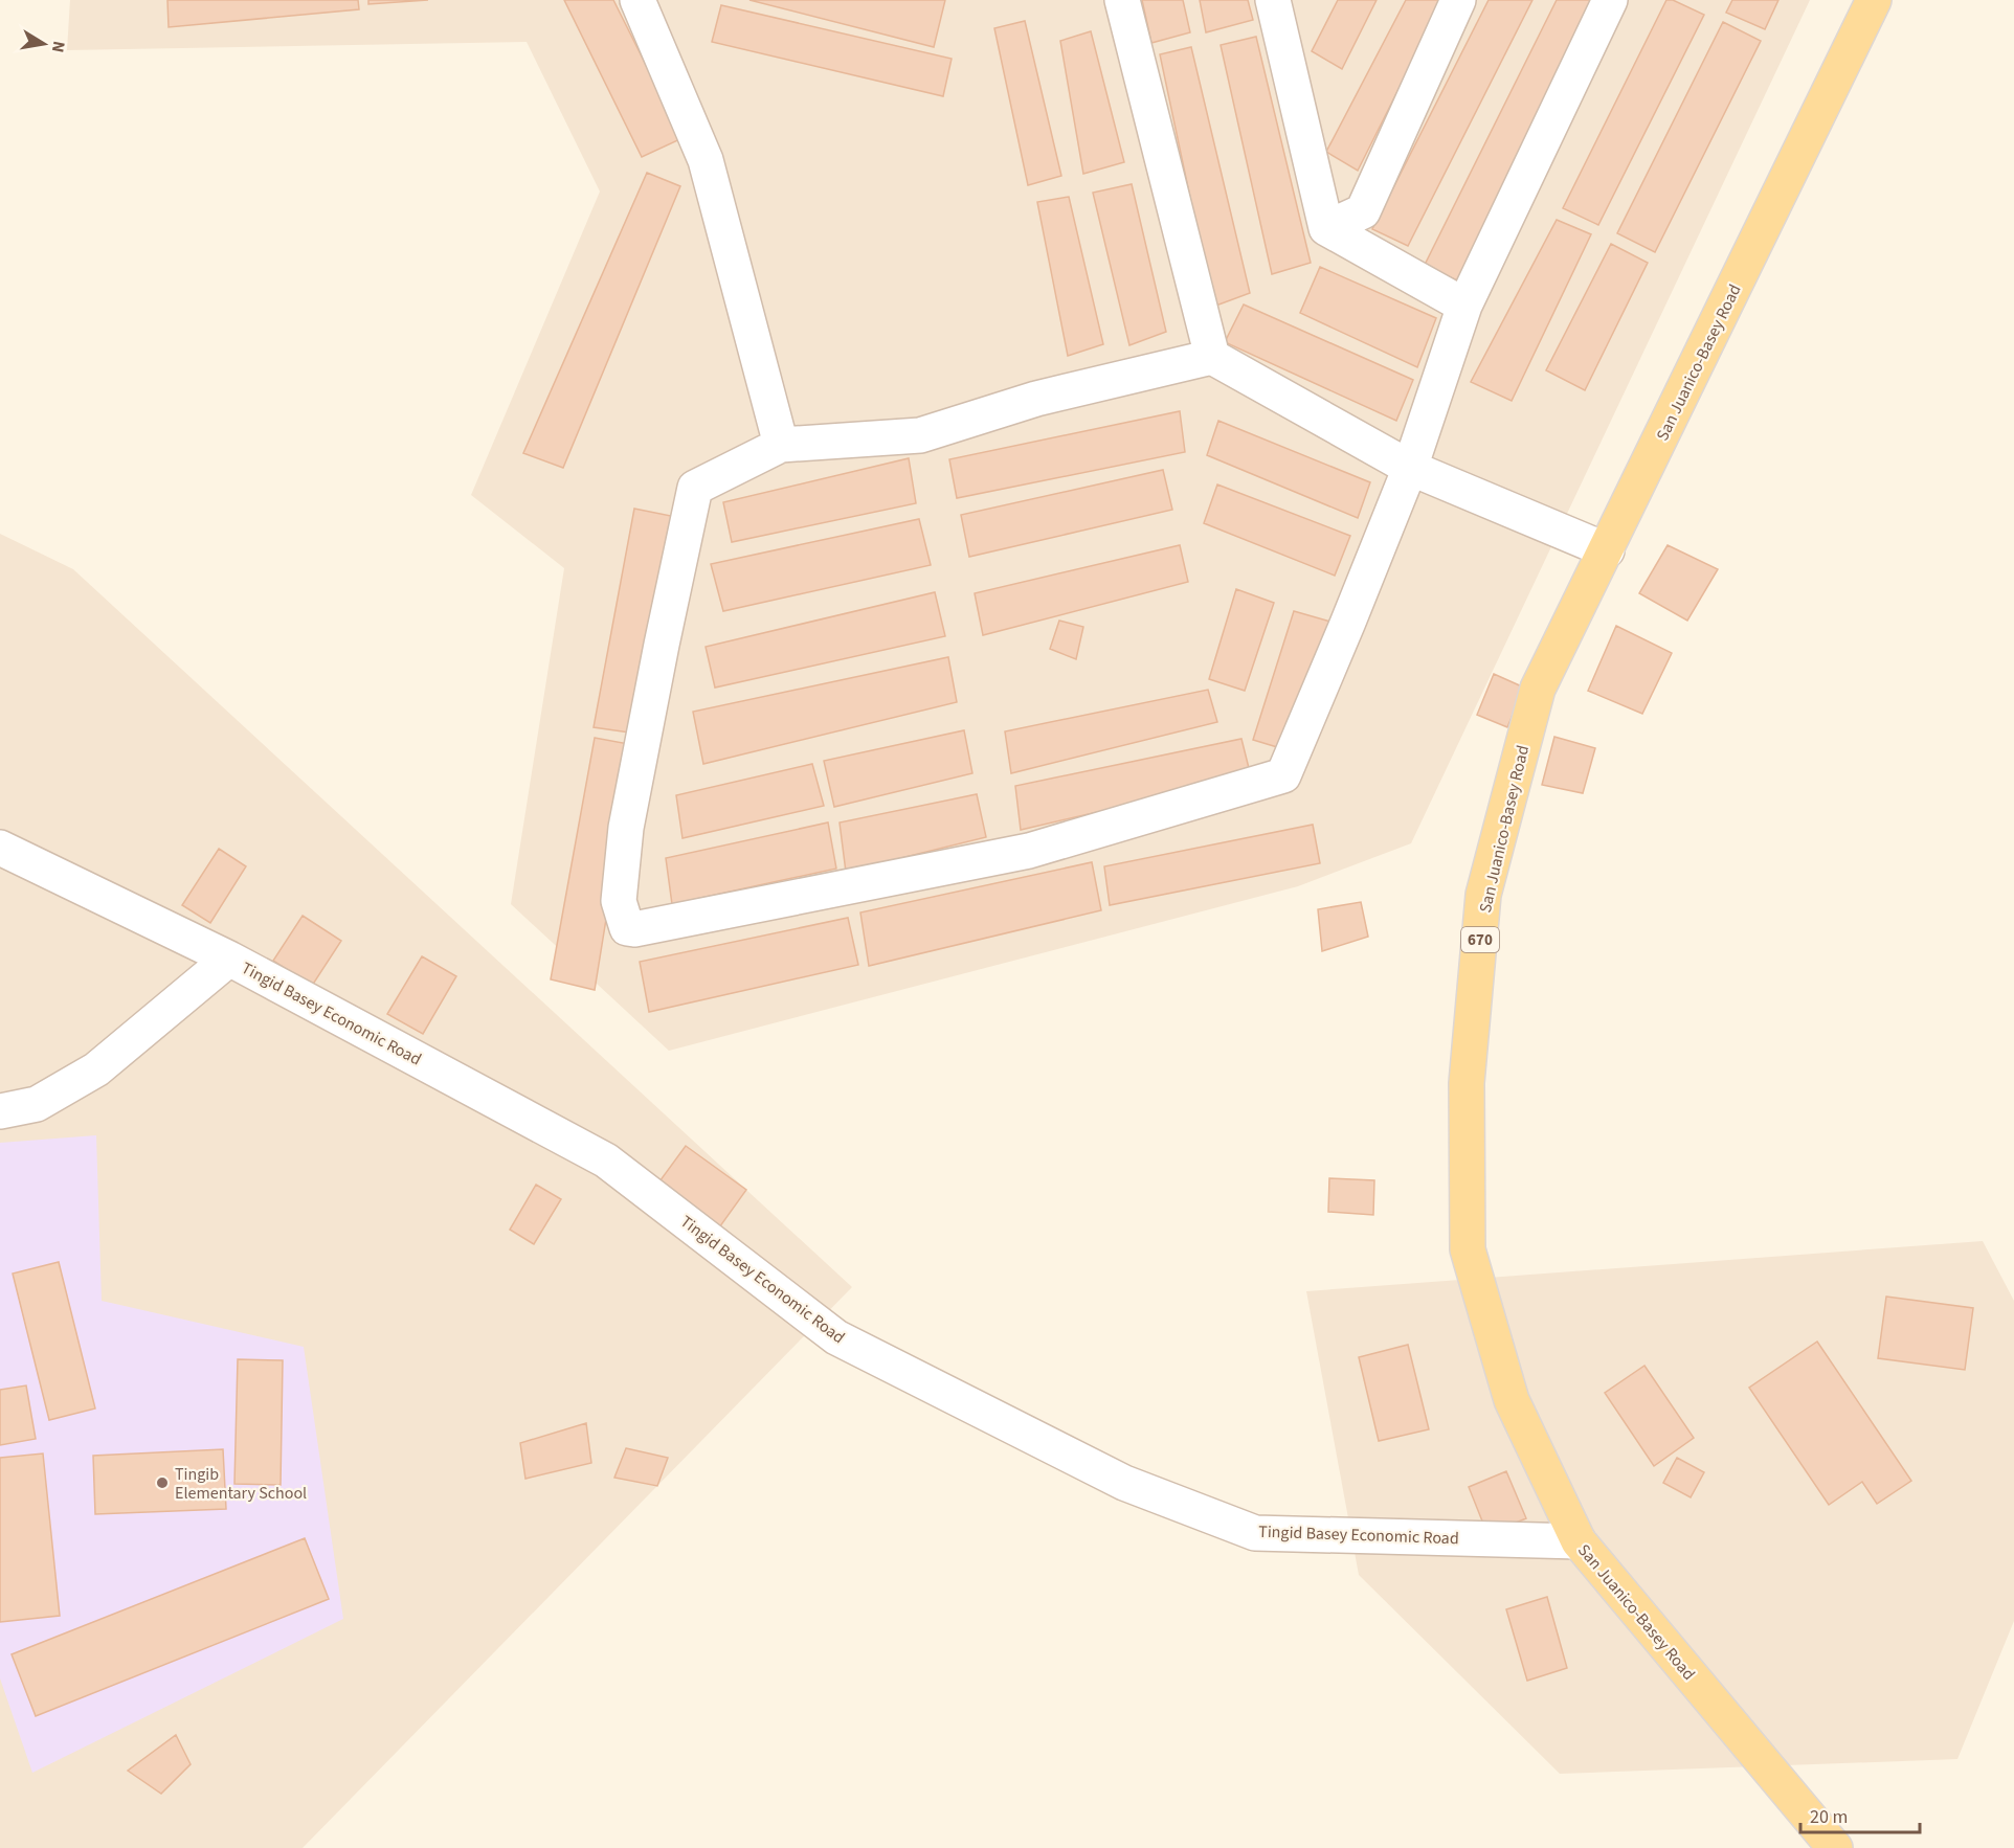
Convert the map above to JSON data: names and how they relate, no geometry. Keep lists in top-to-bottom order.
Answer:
{
  "streets": {
    "main road": ["San Juanico-Basey Road", "670"],
    "street": ["Tingid Basey Economic Road"]
  },
  "crossings": [
    ["San Juanico-Basey Road", "Tingid Basey Economic Road"]
  ],
  "places": ["Tingib Elementary School"],
  "scale_bar": "20 m",
  "north": "right"
}
